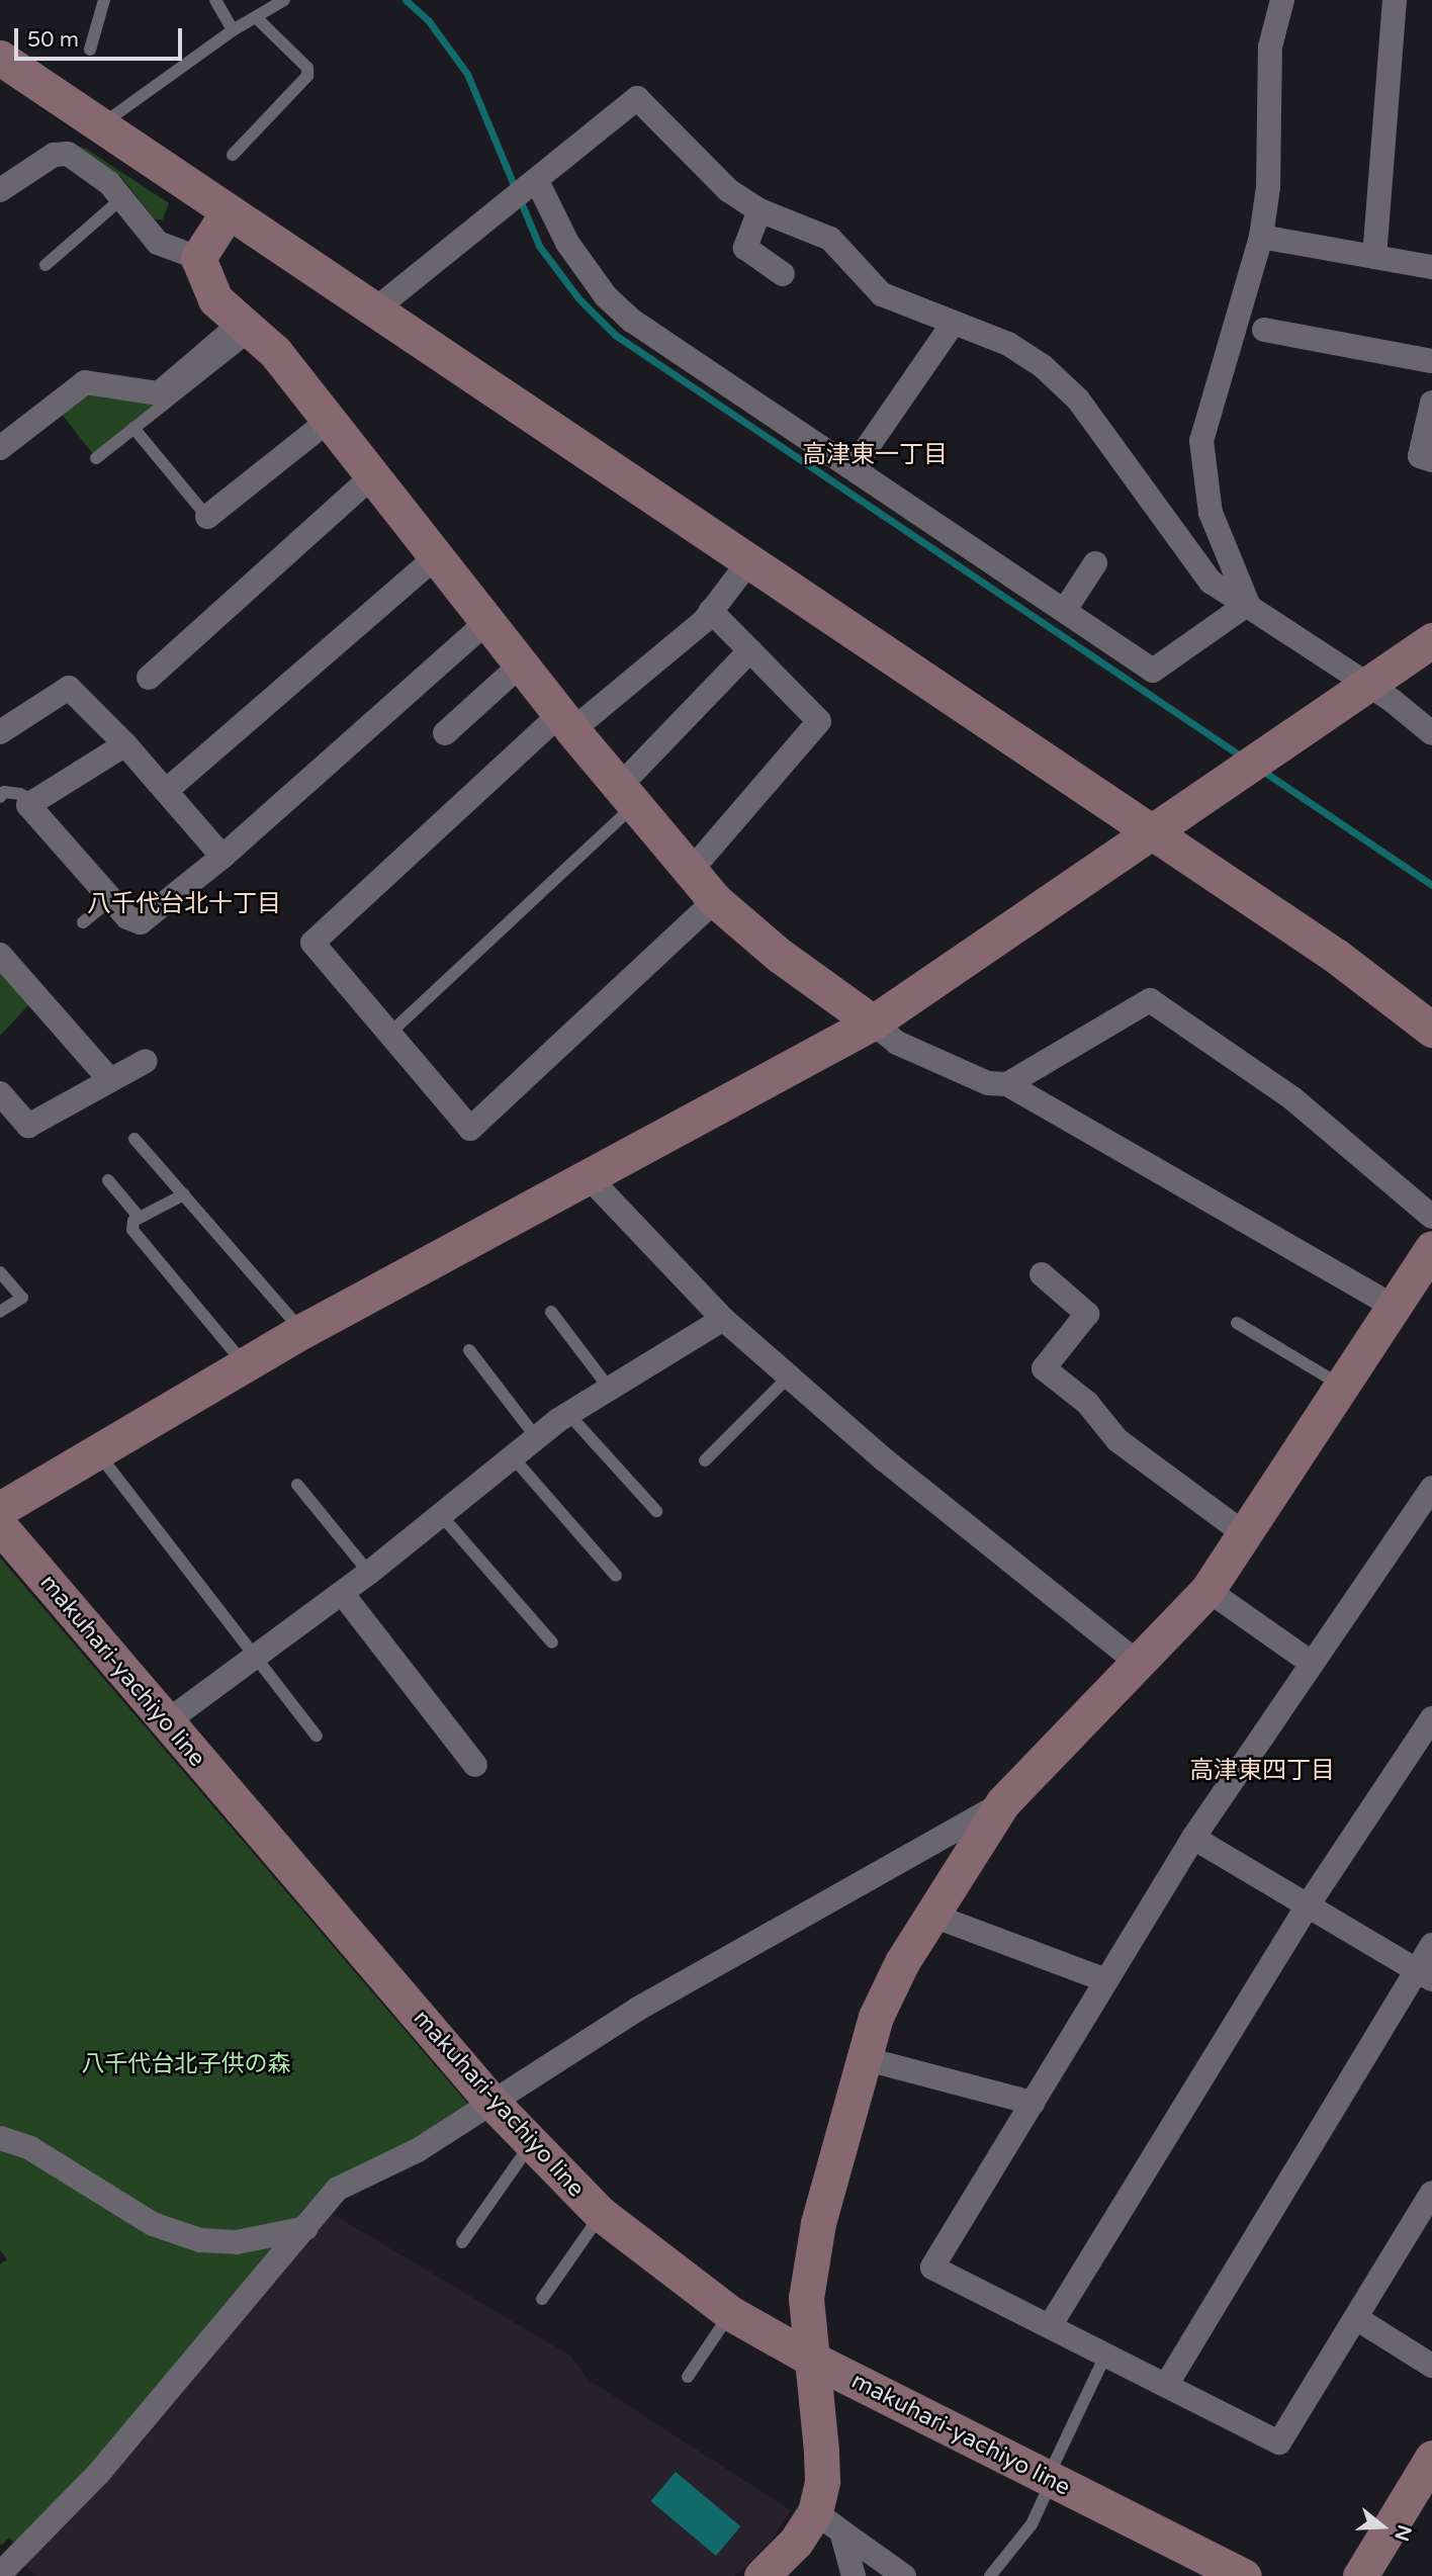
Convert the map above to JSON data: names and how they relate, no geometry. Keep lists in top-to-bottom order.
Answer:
{
  "streets": {
    "street": ["makuhari-yachiyo line"]
  },
  "districts": ["高津東一丁目", "八千代台北十丁目", "高津東四丁目"],
  "parks": ["八千代台北子供の森"],
  "scale_bar": "50 m",
  "north": "right"
}
